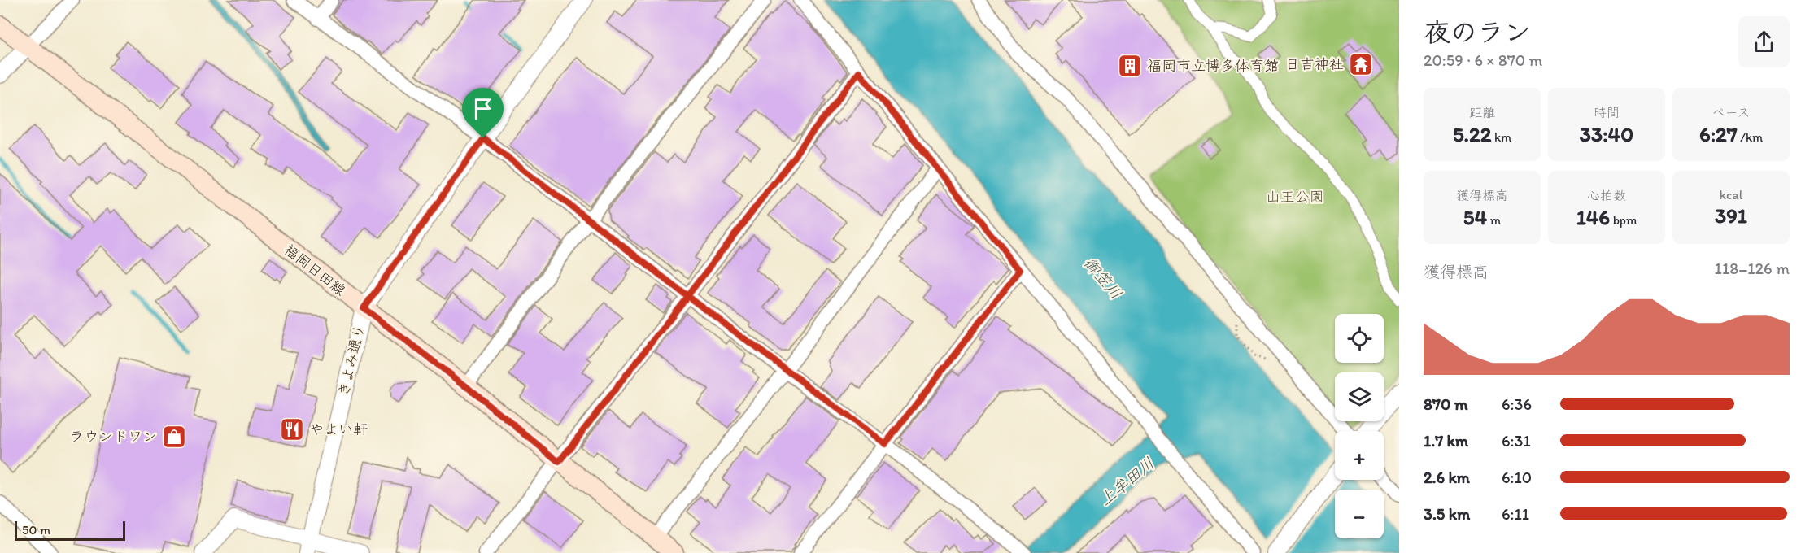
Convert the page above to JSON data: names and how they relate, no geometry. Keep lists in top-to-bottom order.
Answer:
{
  "streets": {
    "main road": ["福岡日田線"],
    "street": ["きよみ通り"]
  },
  "crossings": [
    ["福岡日田線", "きよみ通り"]
  ],
  "water": ["御笠川", "上牟田川"],
  "parks": ["山王公園"],
  "places": {
    "temple": ["日吉神社"],
    "building": ["福岡市立博多体育館"],
    "restaurant": ["やよい軒"],
    "shop": ["ラウンドワン"]
  },
  "scale_bar": "50 m",
  "page": {
    "heading": ["夜のラン", "20:59 · 6 × 870 m"],
    "stats": [
      ["距離", "5.22 km"],
      ["時間", "33:40"],
      ["ペース", "6:27 /km"],
      ["獲得標高", "54 m"],
      ["心拍数", "146 bpm"],
      ["kcal", "391"]
    ],
    "chart": ["獲得標高", "118–126 m"],
    "map_buttons": ["+", "−"],
    "list": [
      {
        "name": "870 m",
        "note": "6:36"
      },
      {
        "name": "1.7 km",
        "note": "6:31"
      },
      {
        "name": "2.6 km",
        "note": "6:10"
      },
      {
        "name": "3.5 km",
        "note": "6:11"
      }
    ],
    "scale": "50 m"
  }
}
